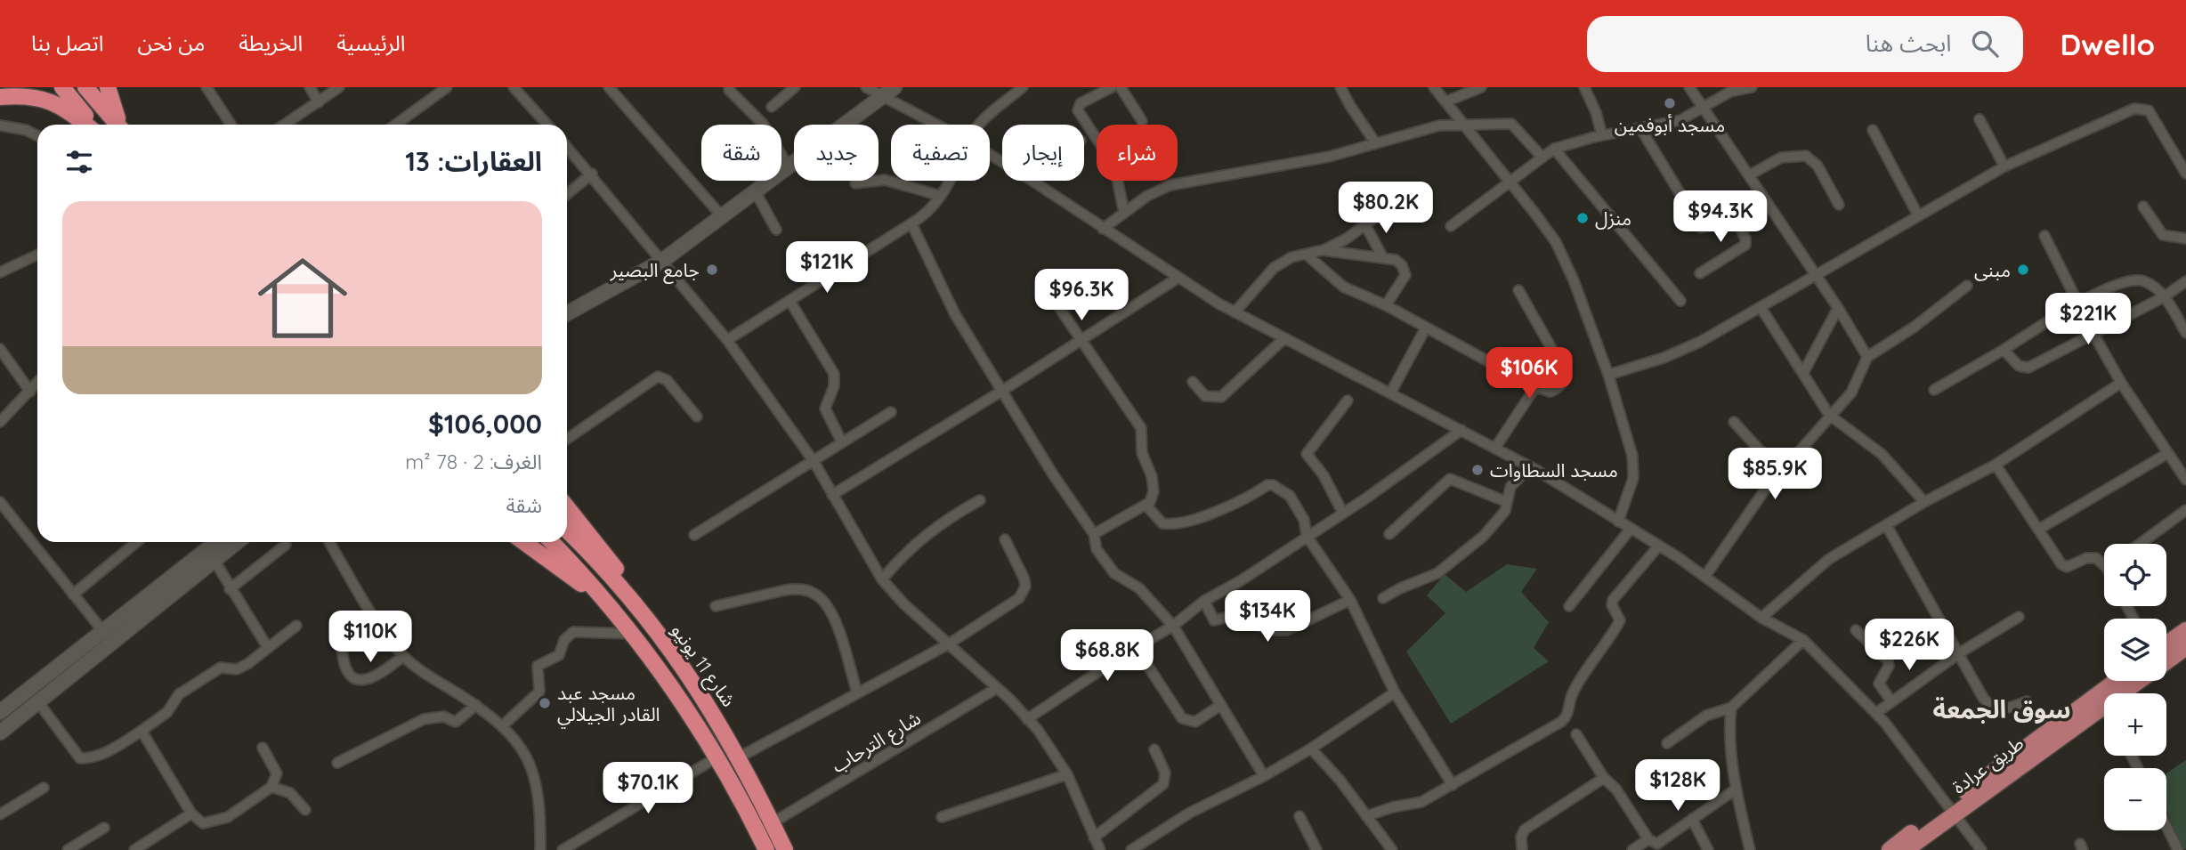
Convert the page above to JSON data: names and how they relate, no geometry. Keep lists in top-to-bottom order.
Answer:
{
  "streets": {
    "highway": ["شارع 11 يونيو"],
    "main road": ["طريق عرادة"],
    "street": ["شارع الترحاب"]
  },
  "crossings": [
    ["شارع 11 يونيو", "شارع الترحاب"]
  ],
  "districts": ["سوق الجمعة"],
  "places": [
    "مسجد أبوفمين",
    "منزل",
    "جامع البصير",
    "مبنى",
    "مسجد السطاوات",
    "مسجد عبد القادر الجيلالي"
  ],
  "page": {
    "header": "Dwello",
    "search": "ابحث هنا",
    "nav": [
      "الرئيسية",
      "الخريطة",
      "من نحن",
      "اتصل بنا"
    ],
    "chip": [
      "شراء",
      "إيجار",
      "تصفية",
      "جديد",
      "شقة"
    ],
    "heading": "العقارات: 13",
    "price": [
      "$80.2K",
      "$94.3K",
      "$121K",
      "$96.3K",
      "$221K",
      "$106K",
      "$85.9K",
      "$134K",
      "$110K",
      "$226K",
      "$68.8K",
      "$128K",
      "$70.1K"
    ],
    "list": [
      {
        "name": "$106,000",
        "note": "الغرف: 2 · 78 m² · شقة"
      }
    ],
    "map_buttons": ["+", "−"]
  }
}
